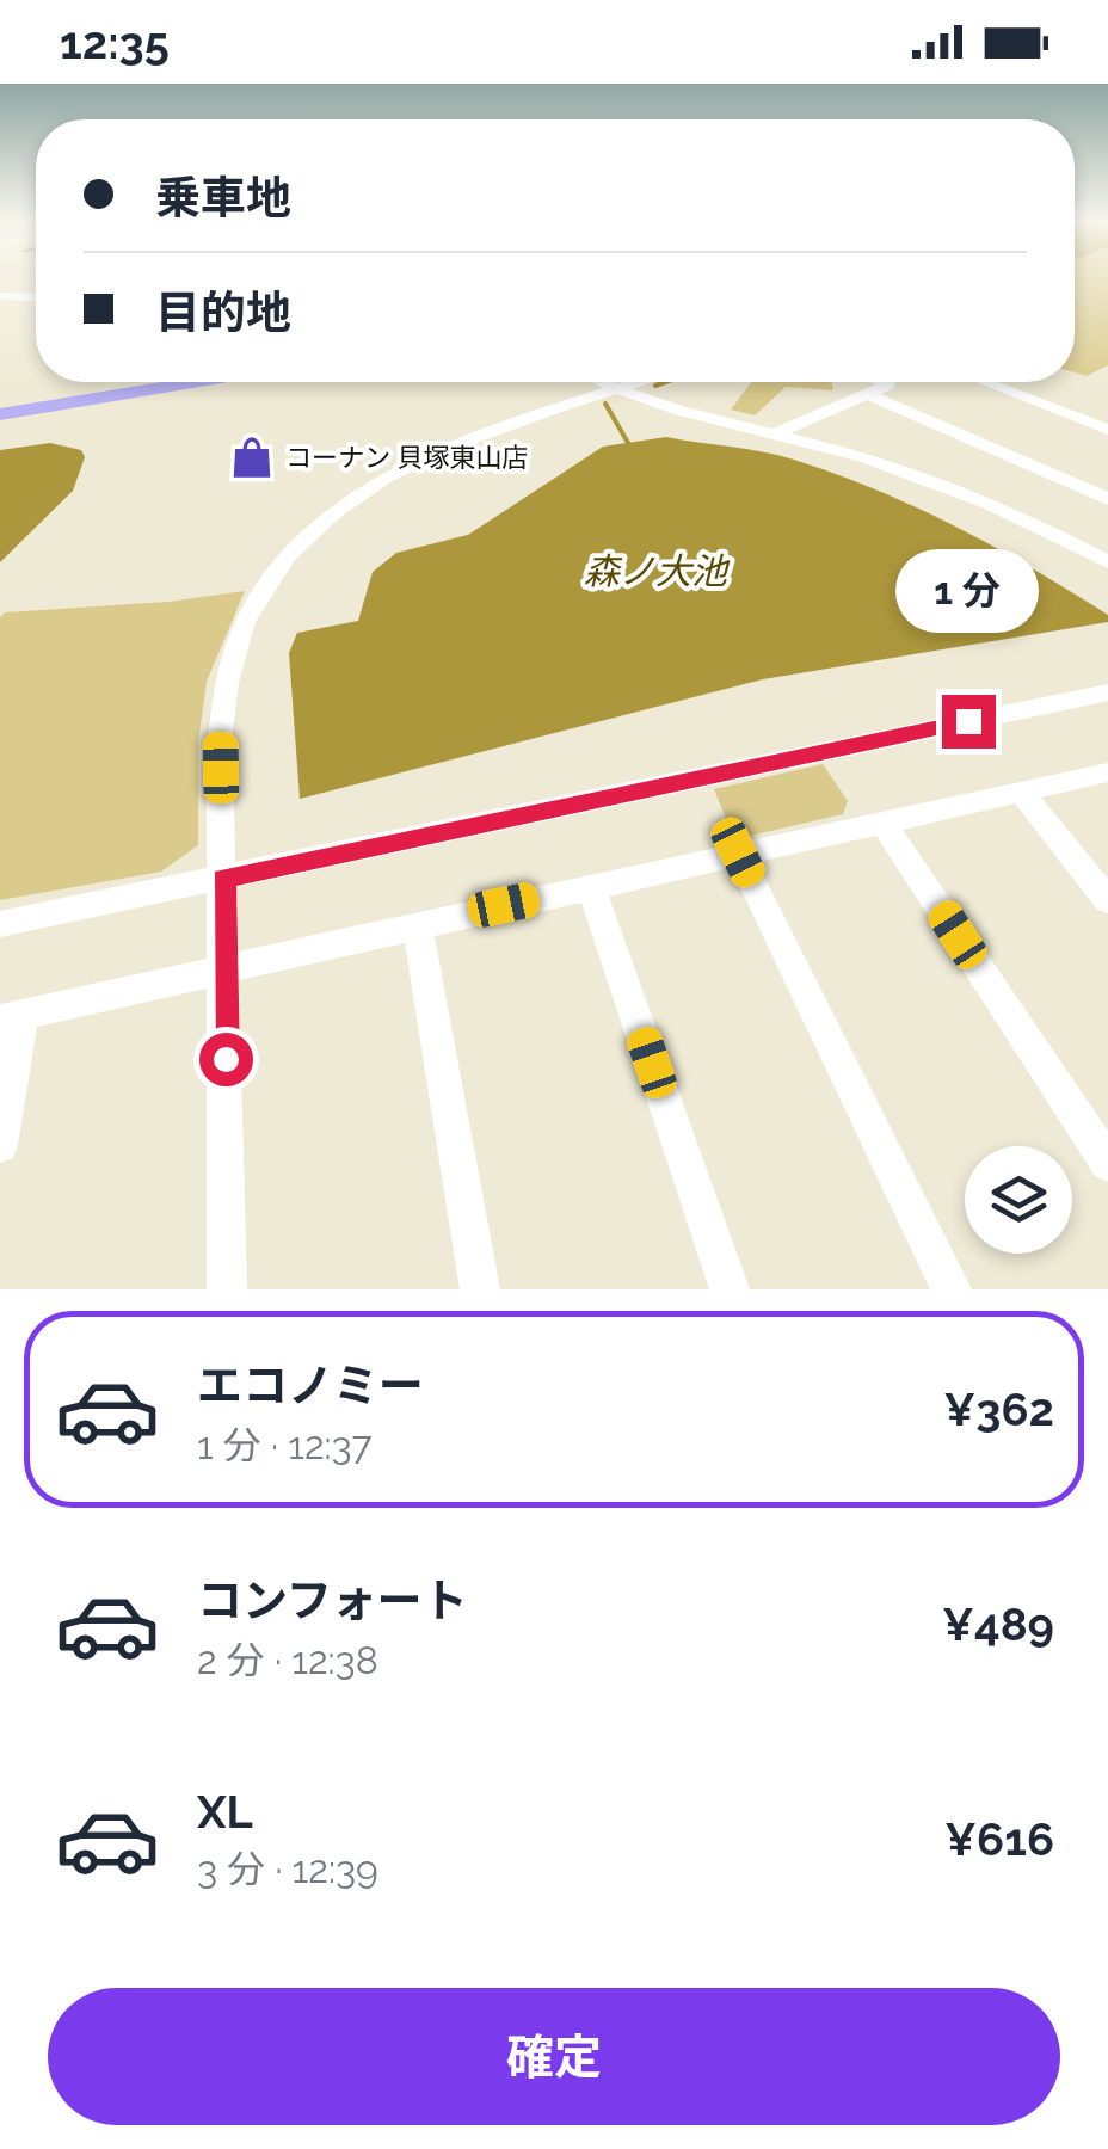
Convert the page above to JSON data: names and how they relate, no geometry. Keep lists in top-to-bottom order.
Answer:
{
  "water": ["森ノ大池"],
  "places": {
    "shop": ["コーナン 貝塚東山店"]
  },
  "page": {
    "status": "12:35",
    "banner": ["乗車地", "目的地"],
    "bubble": "1 分",
    "list": [
      {
        "name": "エコノミー",
        "note": "1 分 · 12:37",
        "value": "¥362"
      },
      {
        "name": "コンフォート",
        "note": "2 分 · 12:38",
        "value": "¥489"
      },
      {
        "name": "XL",
        "note": "3 分 · 12:39",
        "value": "¥616"
      }
    ],
    "buttons": "確定"
  }
}
